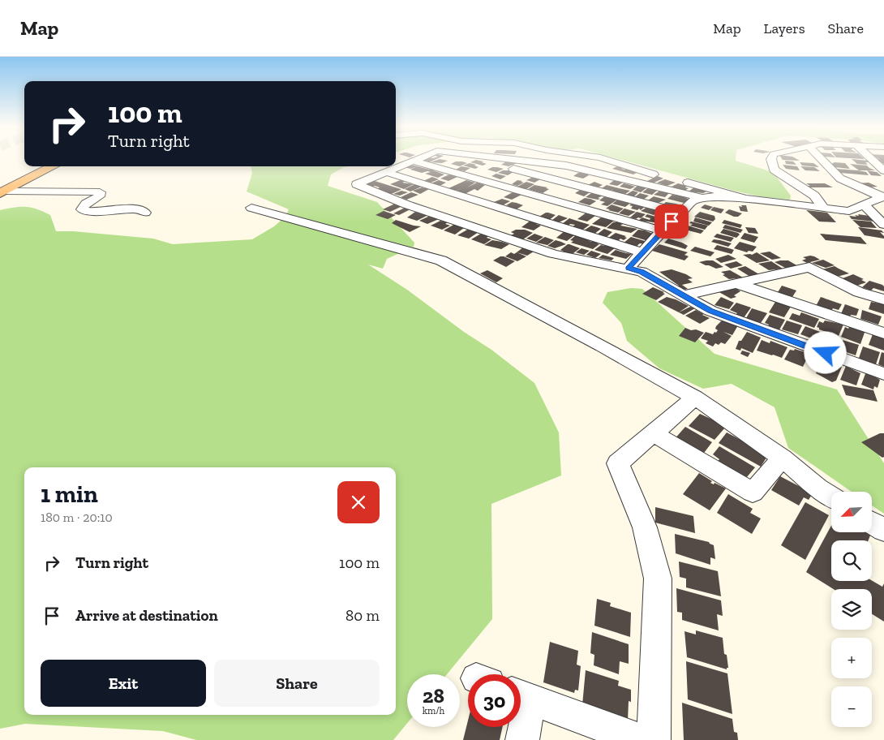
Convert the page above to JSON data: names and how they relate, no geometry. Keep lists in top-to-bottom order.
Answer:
{
  "north": "bottom left",
  "page": {
    "header": "Map",
    "nav": ["Map", "Layers", "Share"],
    "turn": ["100 m", "Turn right"],
    "heading": ["1 min", "180 m · 20:10"],
    "map_buttons": ["+", "−"],
    "list": [
      {
        "name": "Turn right",
        "value": "100 m"
      },
      {
        "name": "Arrive at destination",
        "value": "80 m"
      }
    ],
    "buttons": ["Exit", "Share"],
    "speed": "28 km/h",
    "limit": "30"
  }
}
